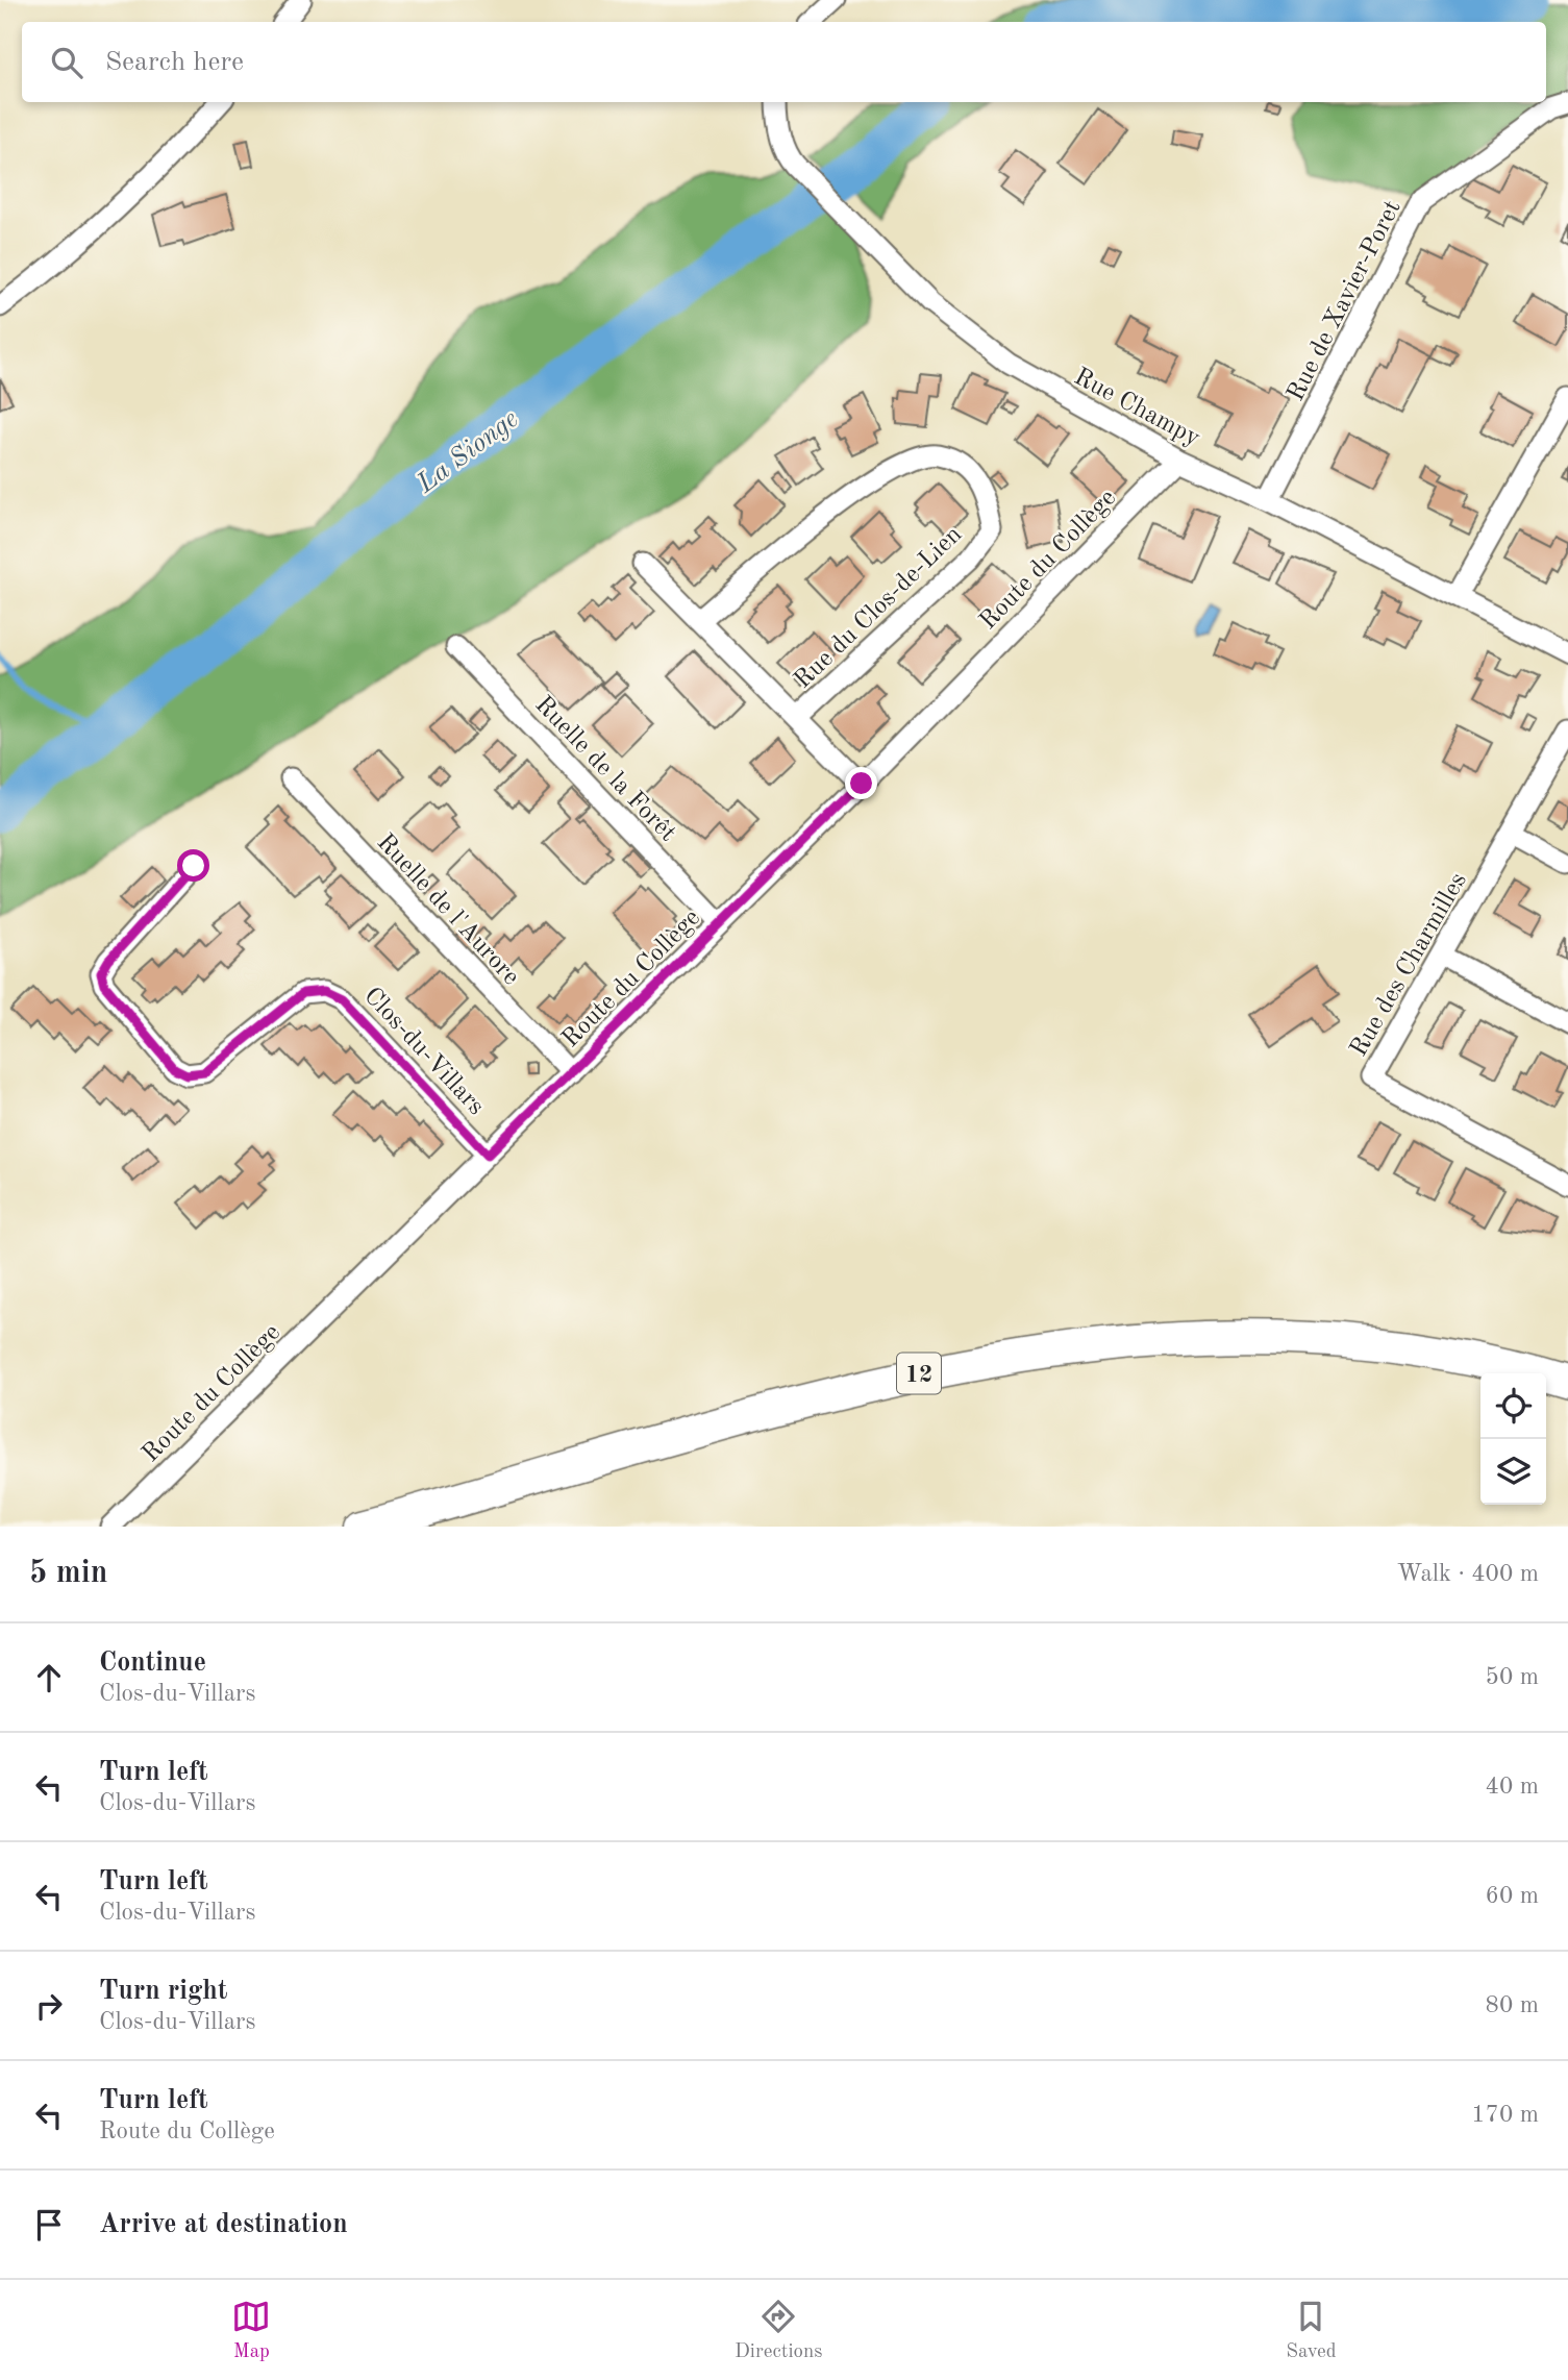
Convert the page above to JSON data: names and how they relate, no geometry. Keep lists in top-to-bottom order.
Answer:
{
  "streets": {
    "highway": ["12"],
    "street": [
      "Rue de Xavier-Poret",
      "Rue Champy",
      "Route du Collège",
      "Rue du Clos-de-Lien",
      "Ruelle de la Forêt",
      "Ruelle de l'Aurore",
      "Rue des Charmilles",
      "Clos-du-Villars"
    ]
  },
  "crossings": [
    ["Rue de Xavier-Poret", "Rue Champy"],
    ["Rue Champy", "Route du Collège"],
    ["Route du Collège", "Rue du Clos-de-Lien"],
    ["Route du Collège", "Ruelle de la Forêt"],
    ["Route du Collège", "Ruelle de l'Aurore"],
    ["Route du Collège", "Clos-du-Villars"]
  ],
  "water": ["La Sionge"],
  "page": {
    "search": "Search here",
    "heading": ["5 min", "Walk · 400 m"],
    "list": [
      ["Continue", "Clos-du-Villars", "50 m"],
      ["Turn left", "Clos-du-Villars", "40 m"],
      ["Turn left", "Clos-du-Villars", "60 m"],
      ["Turn right", "Clos-du-Villars", "80 m"],
      ["Turn left", "Route du Collège", "170 m"],
      "Arrive at destination"
    ],
    "nav": ["Map", "Directions", "Saved"]
  }
}
